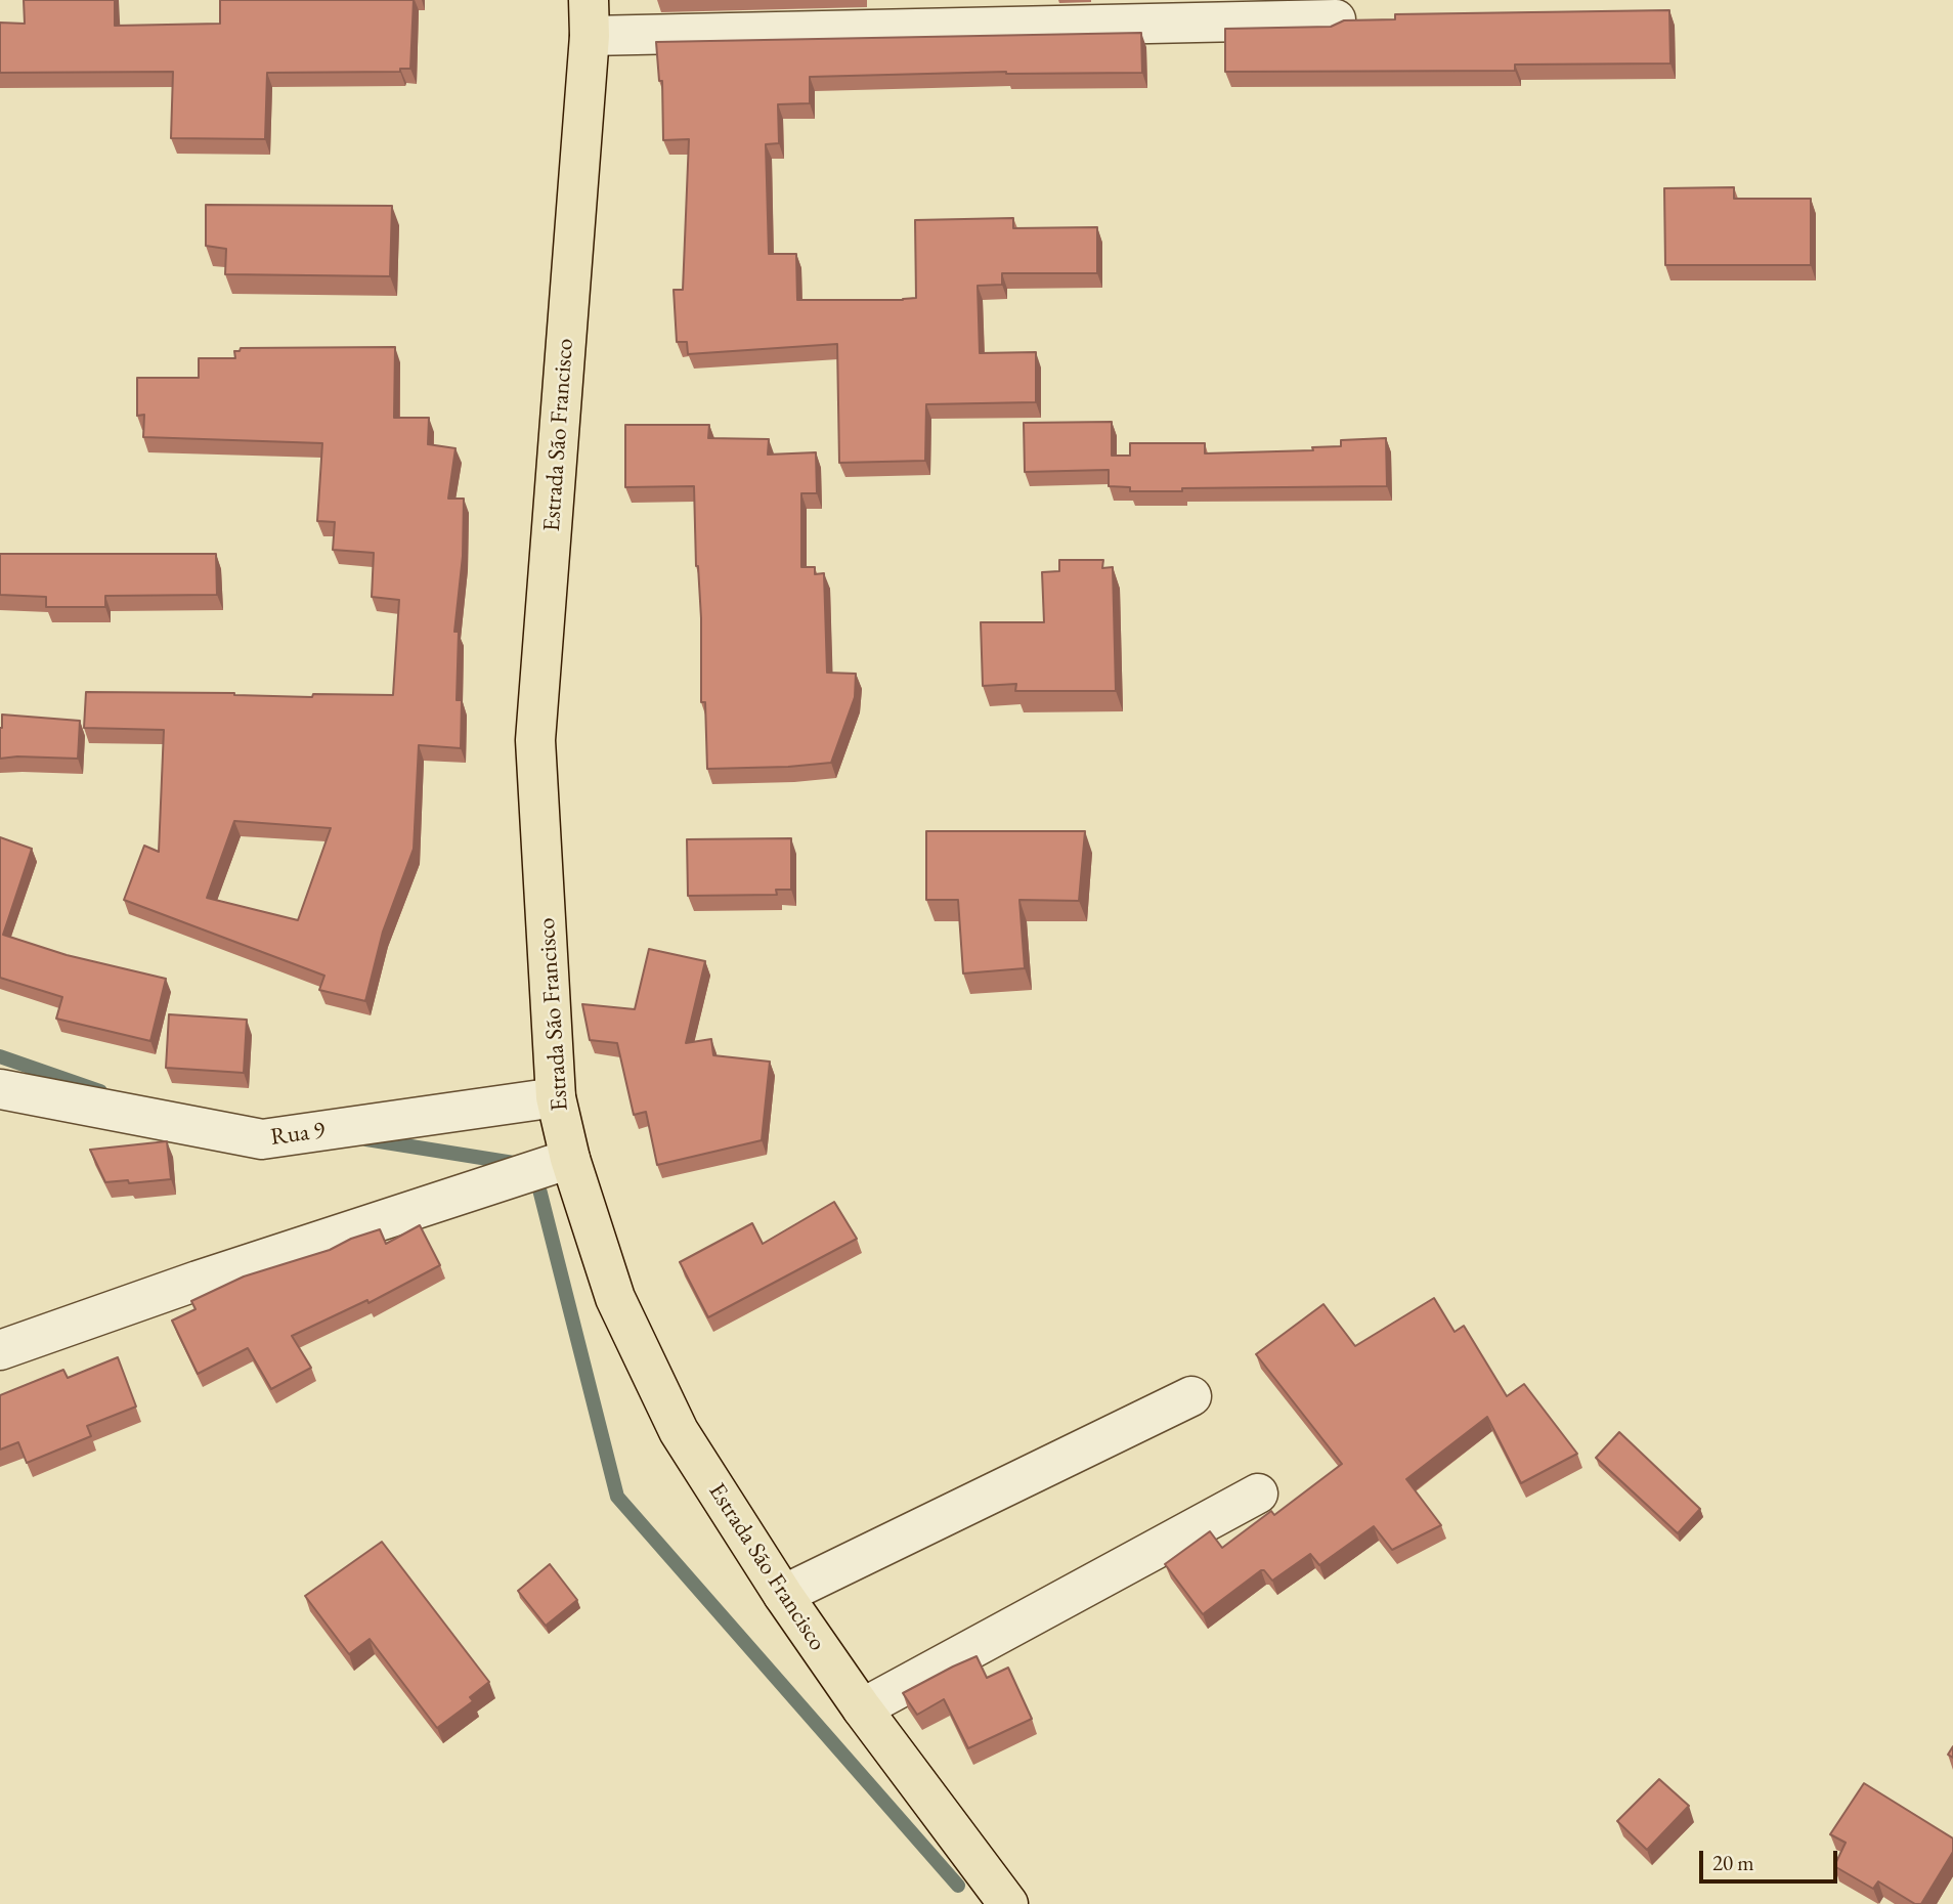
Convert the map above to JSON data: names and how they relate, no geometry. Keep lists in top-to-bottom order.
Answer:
{
  "streets": {
    "main road": ["Estrada São Francisco"],
    "street": ["Rua 9"]
  },
  "crossings": [
    ["Estrada São Francisco", "Rua 9"]
  ],
  "scale_bar": "20 m"
}
